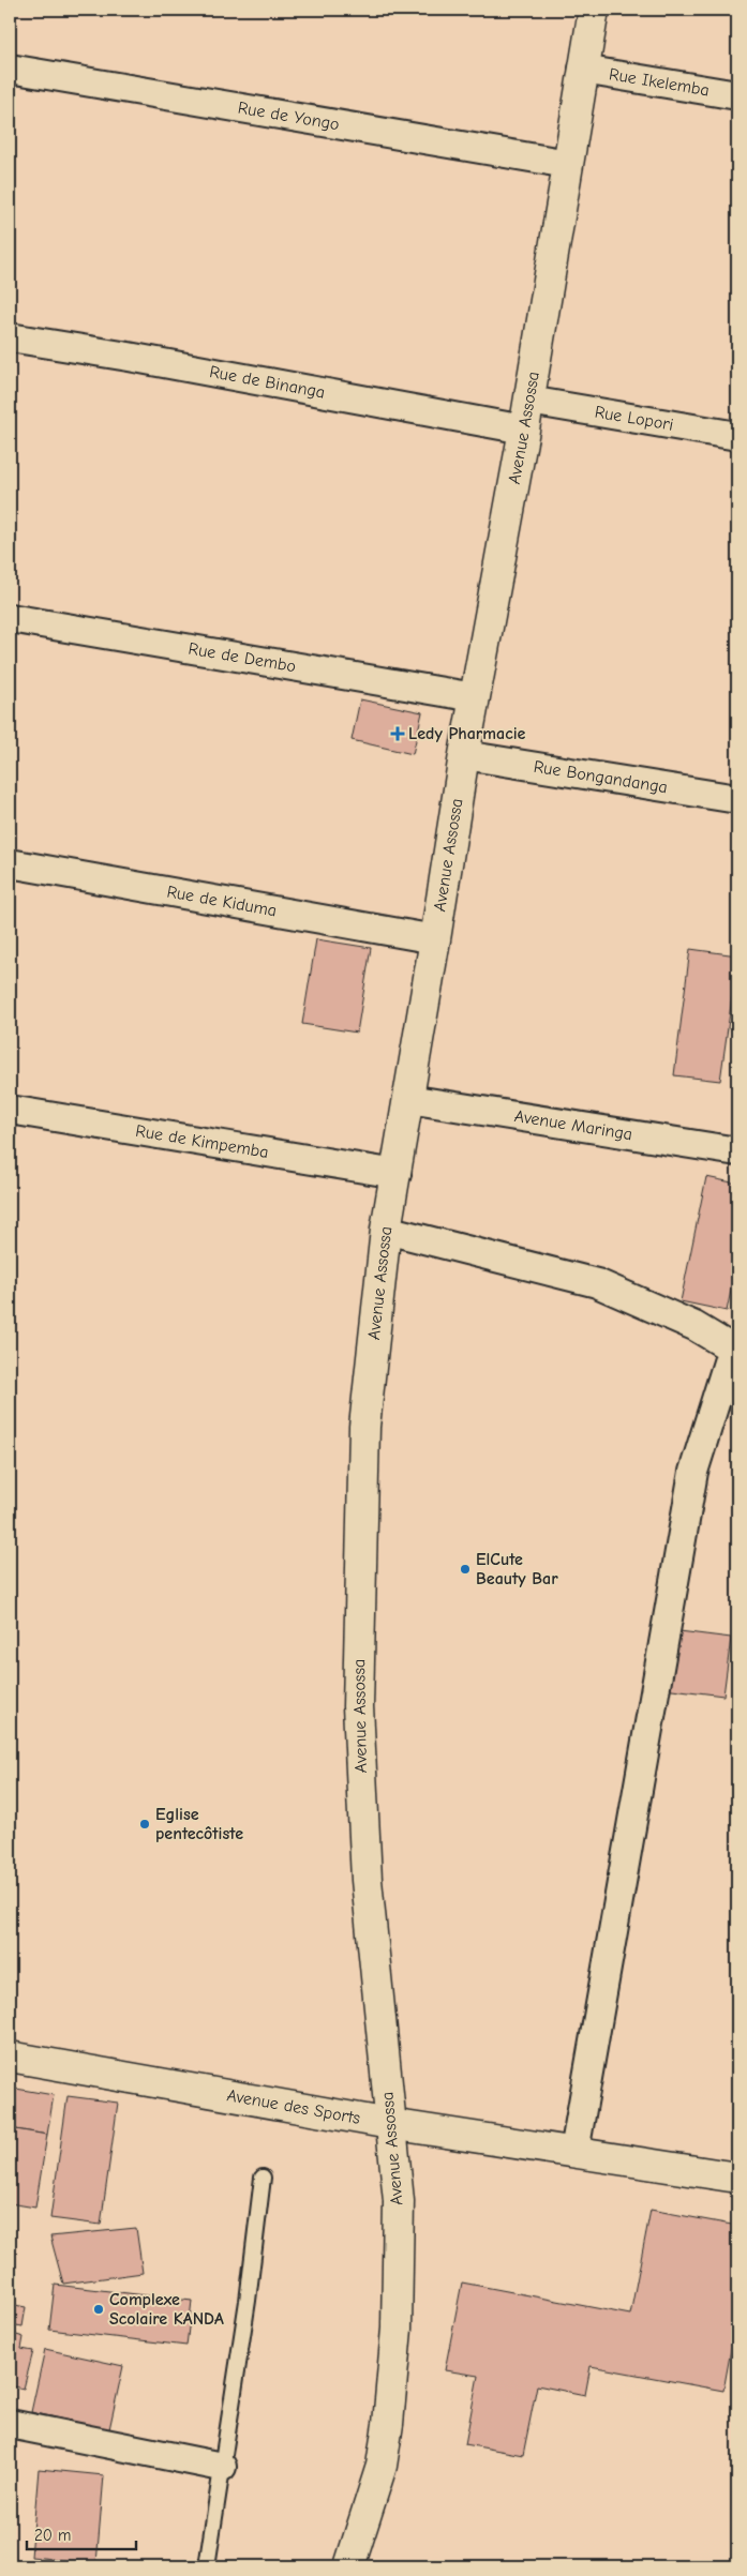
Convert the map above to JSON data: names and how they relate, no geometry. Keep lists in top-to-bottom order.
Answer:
{
  "streets": {
    "main road": ["Avenue Assossa", "Avenue des Sports"],
    "street": [
      "Rue Ikelemba",
      "Rue de Yongo",
      "Rue de Binanga",
      "Rue Lopori",
      "Rue de Dembo",
      "Rue Bongandanga",
      "Rue de Kiduma",
      "Avenue Maringa",
      "Rue de Kimpemba"
    ]
  },
  "crossings": [
    ["Rue Ikelemba", "Avenue Assossa"],
    ["Rue de Yongo", "Avenue Assossa"],
    ["Rue de Binanga", "Avenue Assossa"],
    ["Rue Lopori", "Avenue Assossa"],
    ["Avenue Assossa", "Rue de Dembo"],
    ["Avenue Assossa", "Rue Bongandanga"],
    ["Avenue Assossa", "Rue de Kiduma"],
    ["Avenue Assossa", "Avenue Maringa"],
    ["Avenue Assossa", "Rue de Kimpemba"],
    ["Avenue Assossa", "Avenue des Sports"]
  ],
  "places": {
    "health": ["Ledy Pharmacie"],
    "other": ["ElCute Beauty Bar", "Eglise pentecôtiste", "Complexe Scolaire KANDA"]
  },
  "scale_bar": "20 m"
}
